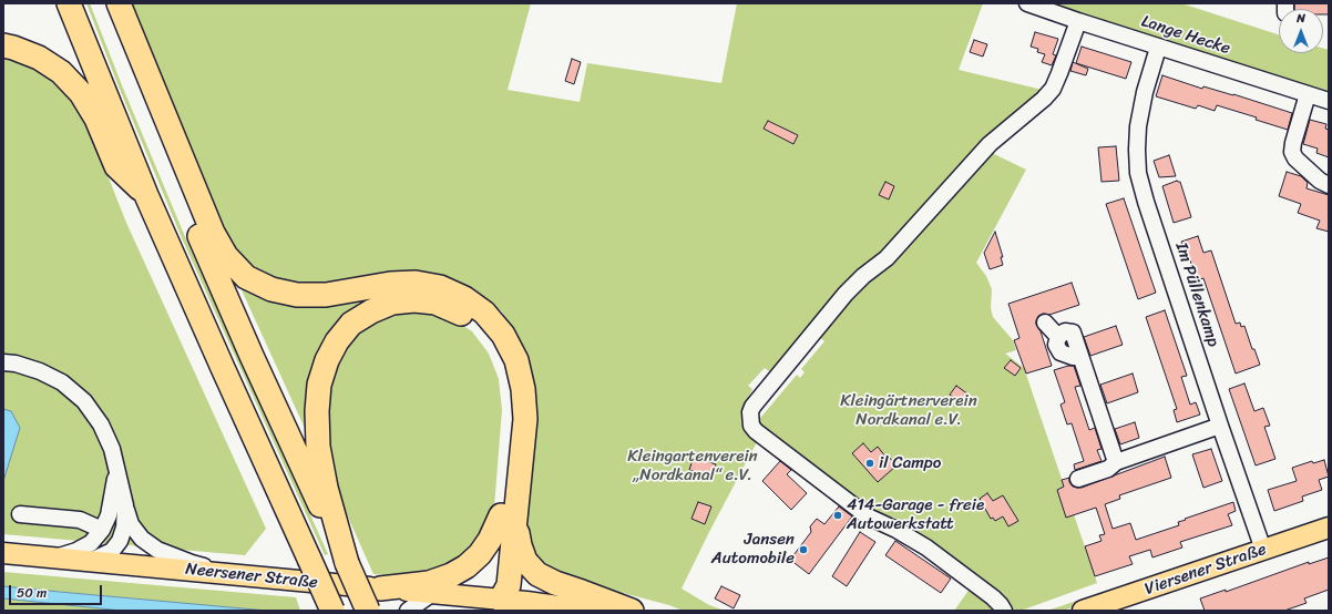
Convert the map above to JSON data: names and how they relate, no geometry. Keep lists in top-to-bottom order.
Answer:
{
  "streets": {
    "main road": ["Viersener Straße", "Neersener Straße"],
    "street": ["Lange Hecke", "Im Püllenkamp"]
  },
  "crossings": [
    ["Lange Hecke", "Im Püllenkamp"],
    ["Im Püllenkamp", "Viersener Straße"]
  ],
  "parks": ["Kleingärtnerverein Nordkanal e.V.", "Kleingartenverein „Nordkanal“ e.V."],
  "places": ["il Campo", "414-Garage - freie Autowerkstatt", "Jansen Automobile"],
  "scale_bar": "50 m",
  "north": "top"
}
